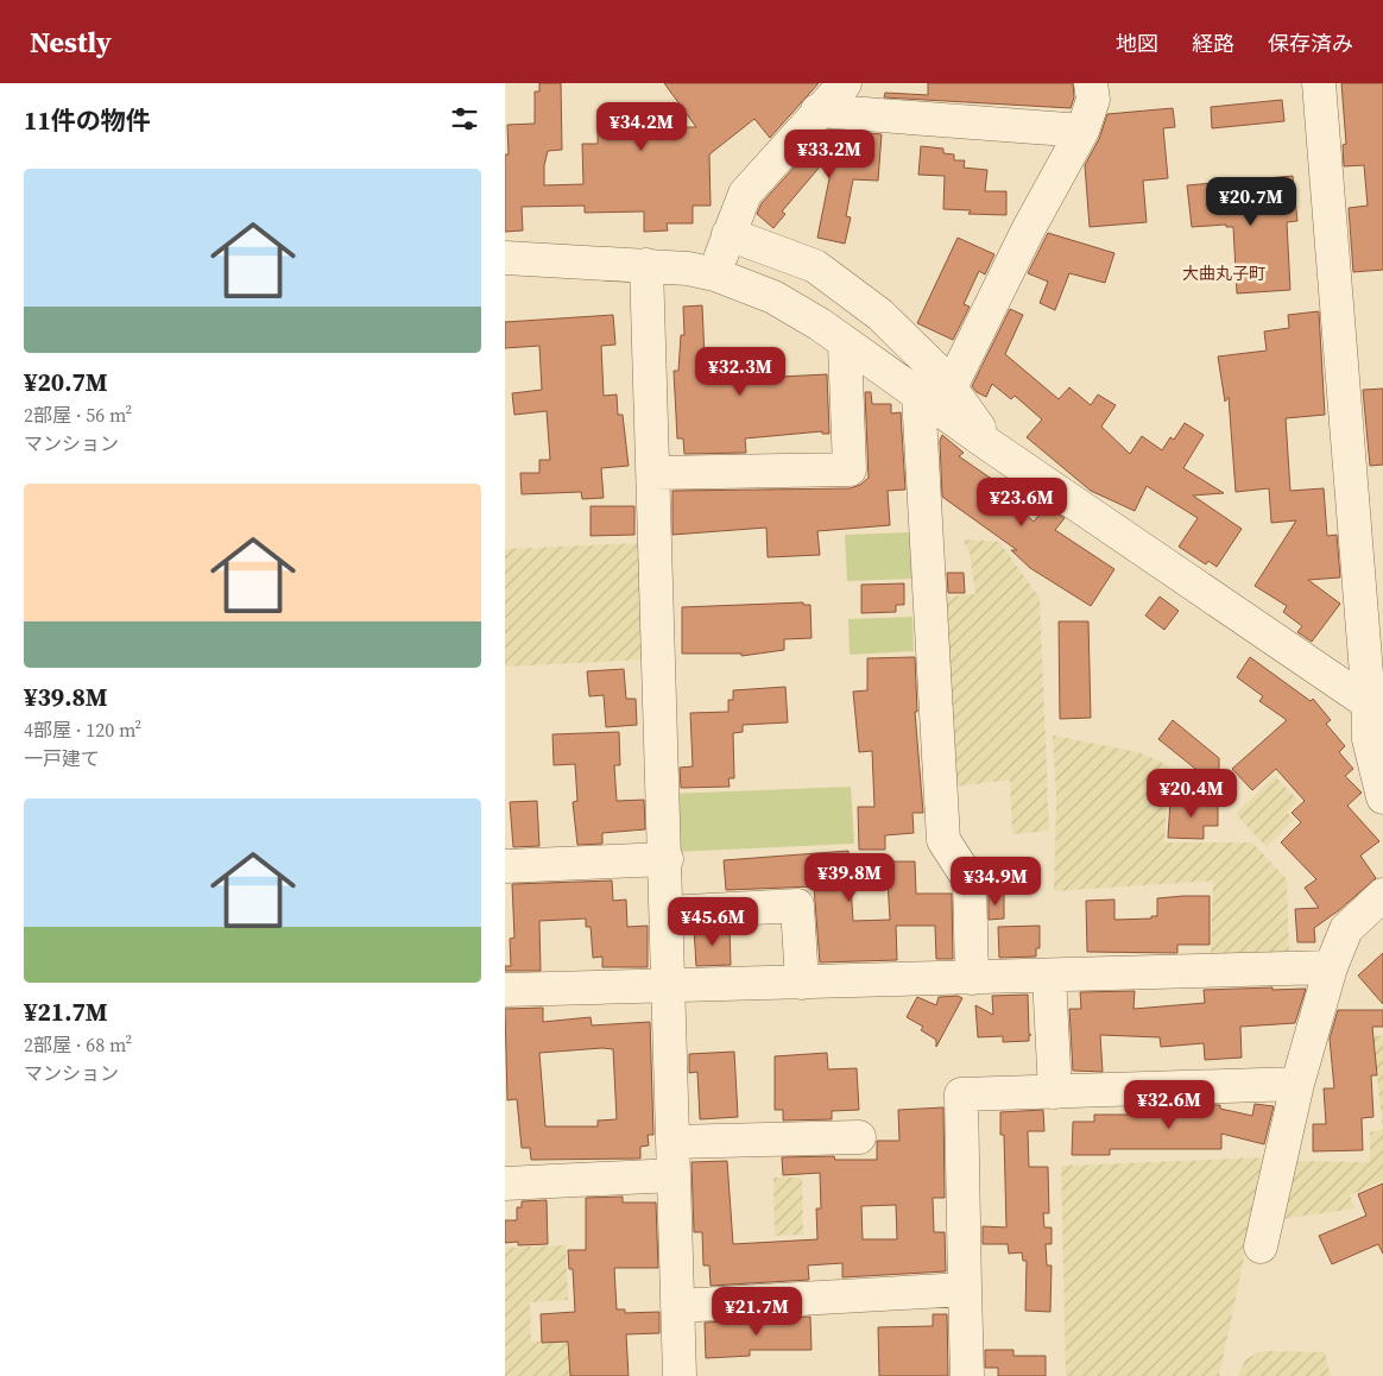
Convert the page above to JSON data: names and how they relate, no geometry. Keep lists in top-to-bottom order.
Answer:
{
  "districts": ["大曲丸子町"],
  "page": {
    "header": "Nestly",
    "nav": ["地図", "経路", "保存済み"],
    "heading": "11件の物件",
    "price": [
      "¥34.2M",
      "¥33.2M",
      "¥20.7M",
      "¥32.3M",
      "¥23.6M",
      "¥20.4M",
      "¥39.8M",
      "¥34.9M",
      "¥45.6M",
      "¥32.6M",
      "¥21.7M"
    ],
    "list": [
      {
        "name": "¥20.7M",
        "note": "2部屋 · 56 m² · マンション"
      },
      {
        "name": "¥39.8M",
        "note": "4部屋 · 120 m² · 一戸建て"
      },
      {
        "name": "¥21.7M",
        "note": "2部屋 · 68 m² · マンション"
      }
    ]
  }
}
